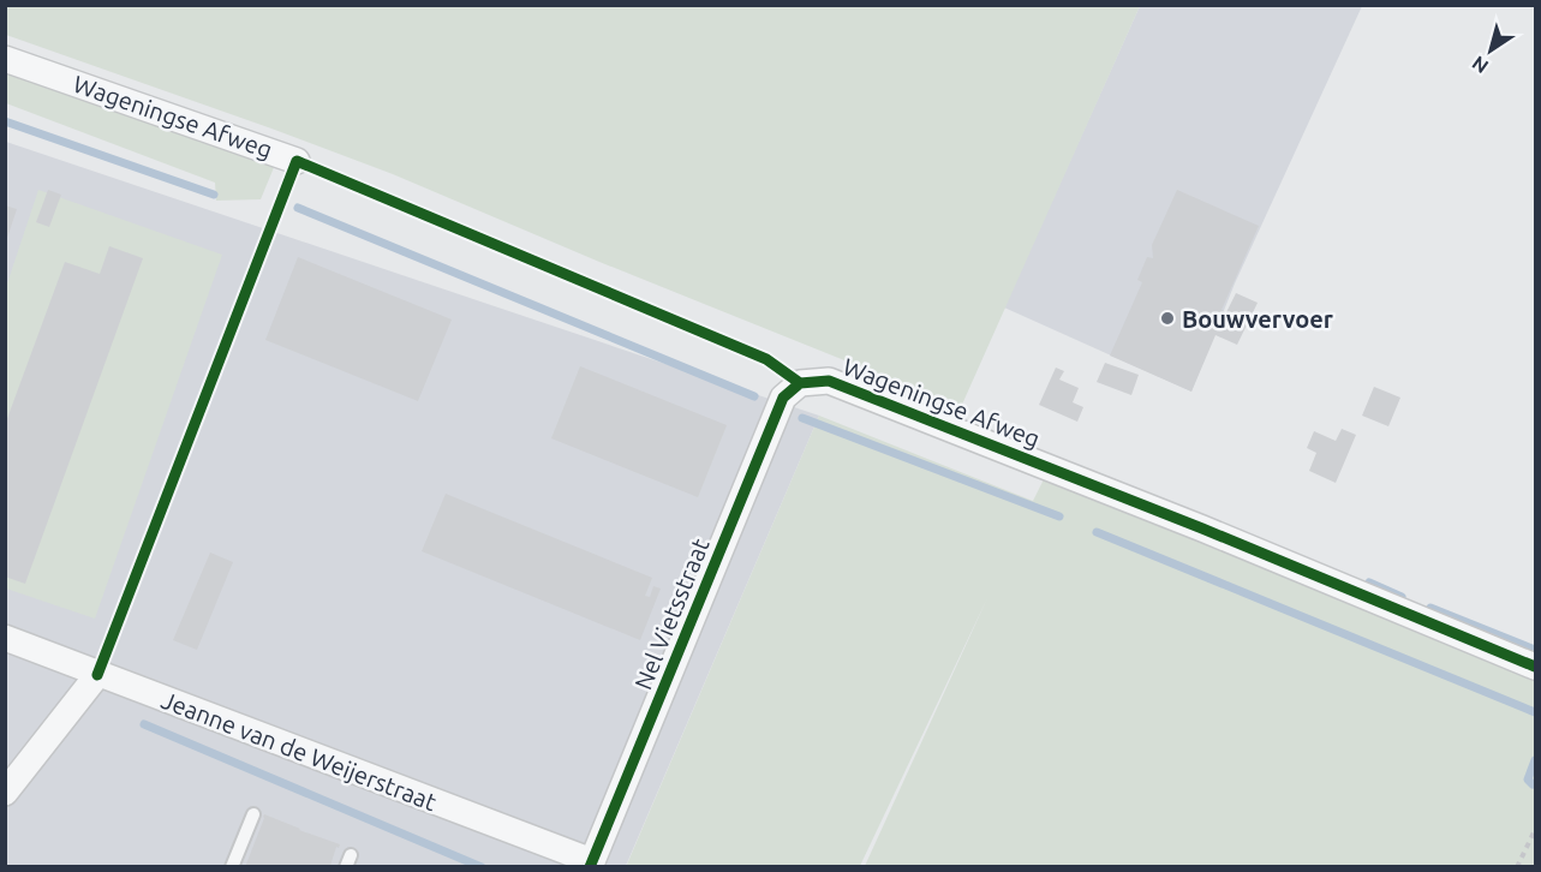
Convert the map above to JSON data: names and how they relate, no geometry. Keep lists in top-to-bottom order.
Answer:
{
  "streets": {
    "street": ["Wageningse Afweg", "Nel Vietsstraat", "Jeanne van de Weijerstraat"]
  },
  "crossings": [
    ["Wageningse Afweg", "Nel Vietsstraat"],
    ["Nel Vietsstraat", "Jeanne van de Weijerstraat"]
  ],
  "places": ["Bouwvervoer"],
  "north": "bottom left"
}
